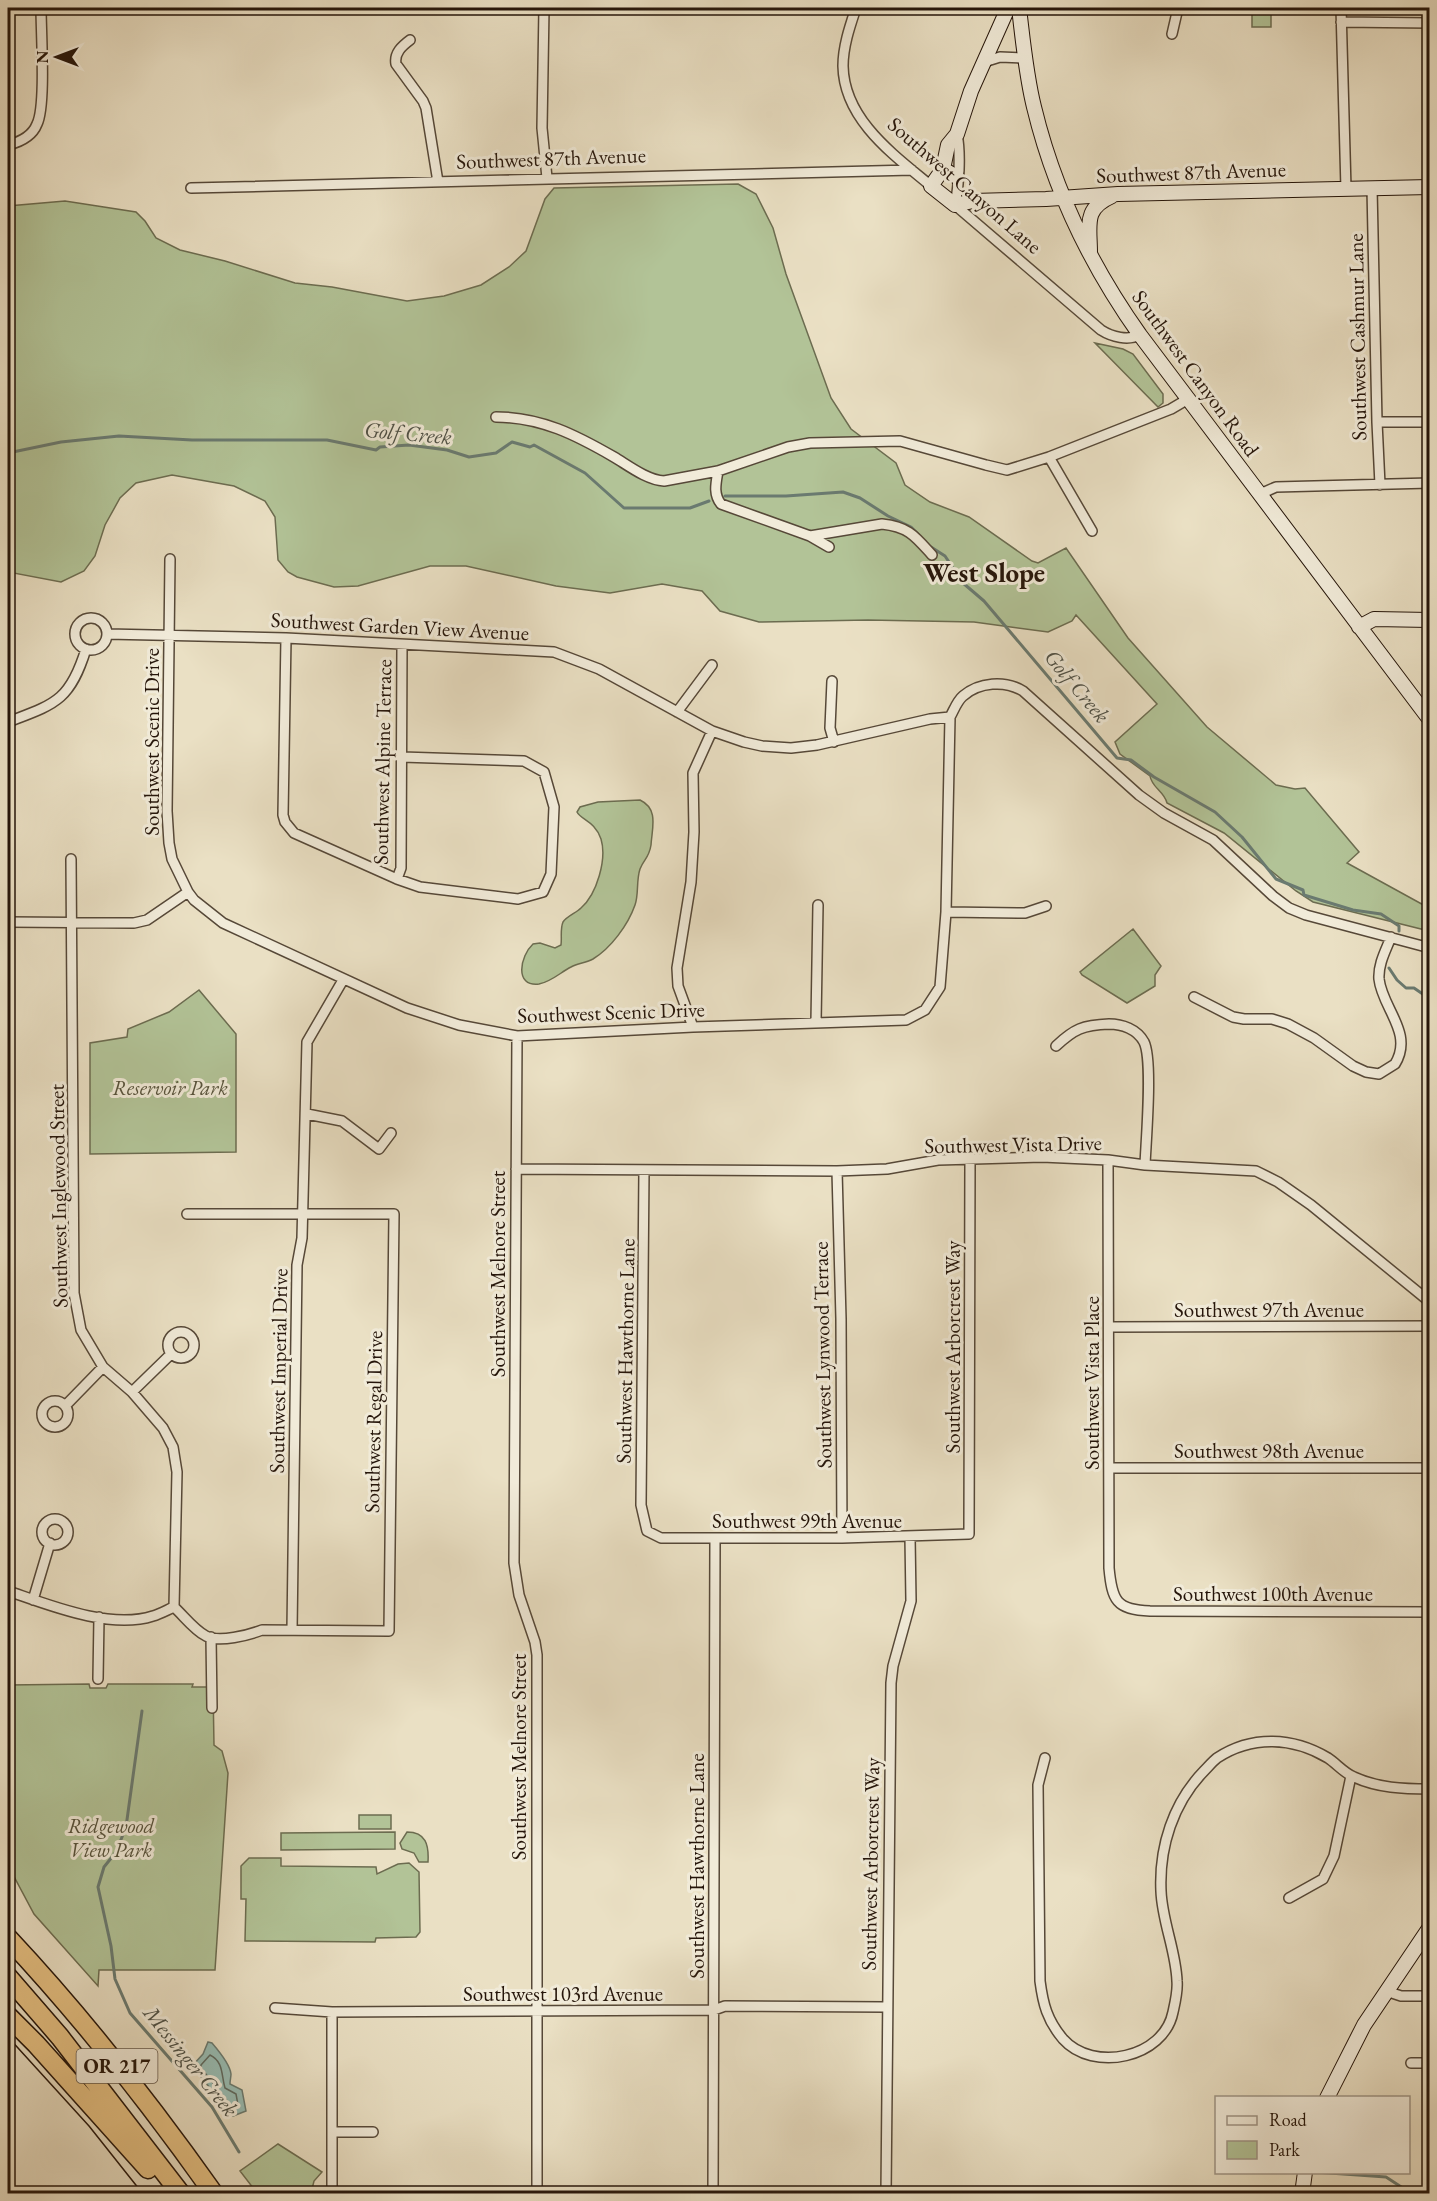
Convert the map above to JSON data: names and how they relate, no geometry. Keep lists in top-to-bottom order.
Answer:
{
  "streets": {
    "highway": ["OR 217"],
    "main road": ["Southwest 87th Avenue", "Southwest Canyon Lane", "Southwest Canyon Road"],
    "street": [
      "Southwest Cashmur Lane",
      "Southwest Garden View Avenue",
      "Southwest Scenic Drive",
      "Southwest Alpine Terrace",
      "Southwest Vista Drive",
      "Southwest Inglewood Street",
      "Southwest Melnore Street",
      "Southwest 97th Avenue",
      "Southwest Arborcrest Way",
      "Southwest Hawthorne Lane",
      "Southwest Lynwood Terrace",
      "Southwest Imperial Drive",
      "Southwest Vista Place",
      "Southwest Regal Drive",
      "Southwest 98th Avenue",
      "Southwest 99th Avenue",
      "Southwest 100th Avenue",
      "Southwest 103rd Avenue"
    ]
  },
  "crossings": [
    ["Southwest 87th Avenue", "Southwest Canyon Lane"],
    ["Southwest 87th Avenue", "Southwest Cashmur Lane"],
    ["Southwest 87th Avenue", "Southwest Canyon Road"],
    ["Southwest Canyon Lane", "Southwest Canyon Road"],
    ["Southwest Garden View Avenue", "Southwest Scenic Drive"],
    ["Southwest Garden View Avenue", "Southwest Alpine Terrace"],
    ["Southwest Scenic Drive", "Southwest Melnore Street"],
    ["Southwest Scenic Drive", "Southwest Imperial Drive"],
    ["Southwest Vista Drive", "Southwest Melnore Street"],
    ["Southwest Vista Drive", "Southwest Arborcrest Way"],
    ["Southwest Vista Drive", "Southwest Hawthorne Lane"],
    ["Southwest Vista Drive", "Southwest Lynwood Terrace"],
    ["Southwest Vista Drive", "Southwest Vista Place"],
    ["Southwest Melnore Street", "Southwest 103rd Avenue"],
    ["Southwest 97th Avenue", "Southwest Vista Place"],
    ["Southwest Arborcrest Way", "Southwest 99th Avenue"],
    ["Southwest Arborcrest Way", "Southwest 103rd Avenue"],
    ["Southwest Hawthorne Lane", "Southwest 99th Avenue"],
    ["Southwest Hawthorne Lane", "Southwest 103rd Avenue"],
    ["Southwest Lynwood Terrace", "Southwest 99th Avenue"],
    ["Southwest Imperial Drive", "Southwest Regal Drive"],
    ["Southwest Vista Place", "Southwest 98th Avenue"],
    ["Southwest Vista Place", "Southwest 100th Avenue"]
  ],
  "districts": ["West Slope"],
  "water": ["Golf Creek", "Messinger Creek"],
  "parks": ["Reservoir Park", "Ridgewood View Park"],
  "legend": ["Road", "Park"],
  "north": "left"
}
